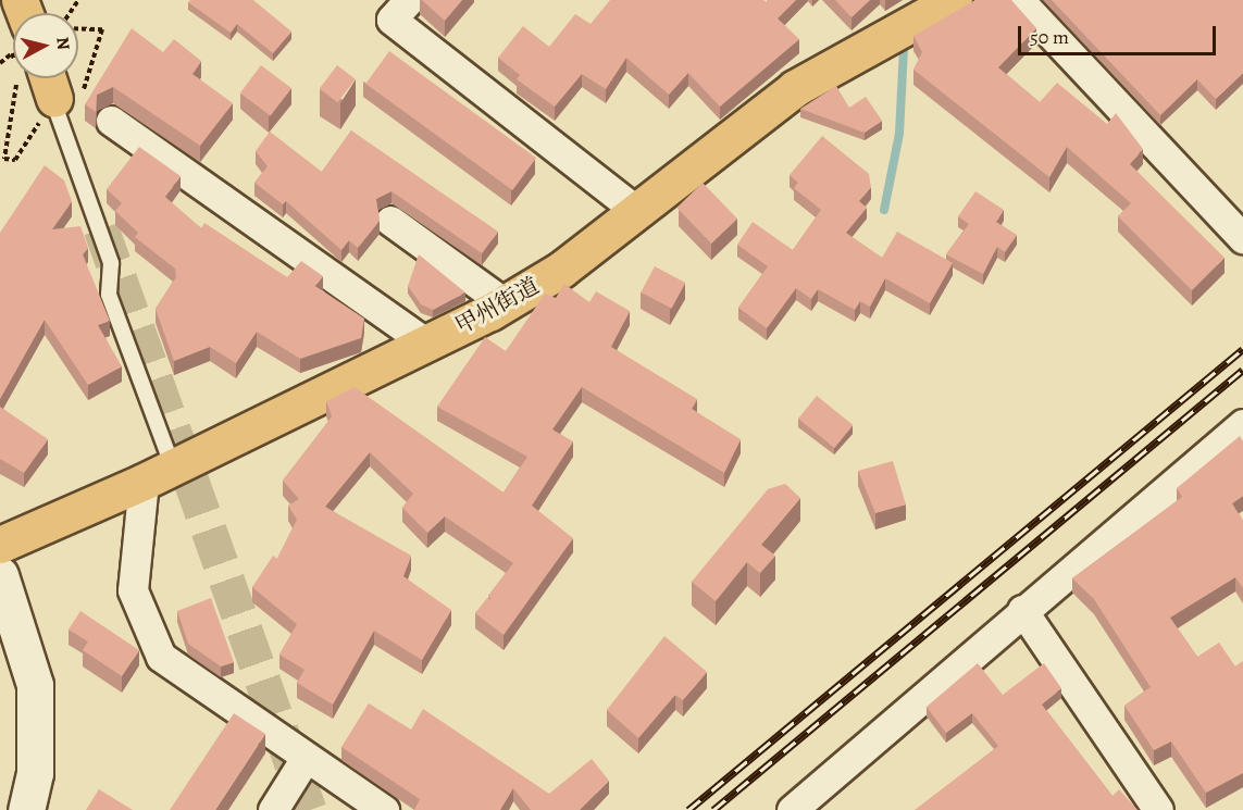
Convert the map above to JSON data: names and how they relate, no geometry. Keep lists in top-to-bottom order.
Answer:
{
  "streets": {
    "highway": ["甲州街道"]
  },
  "scale_bar": "50 m",
  "north": "right"
}
